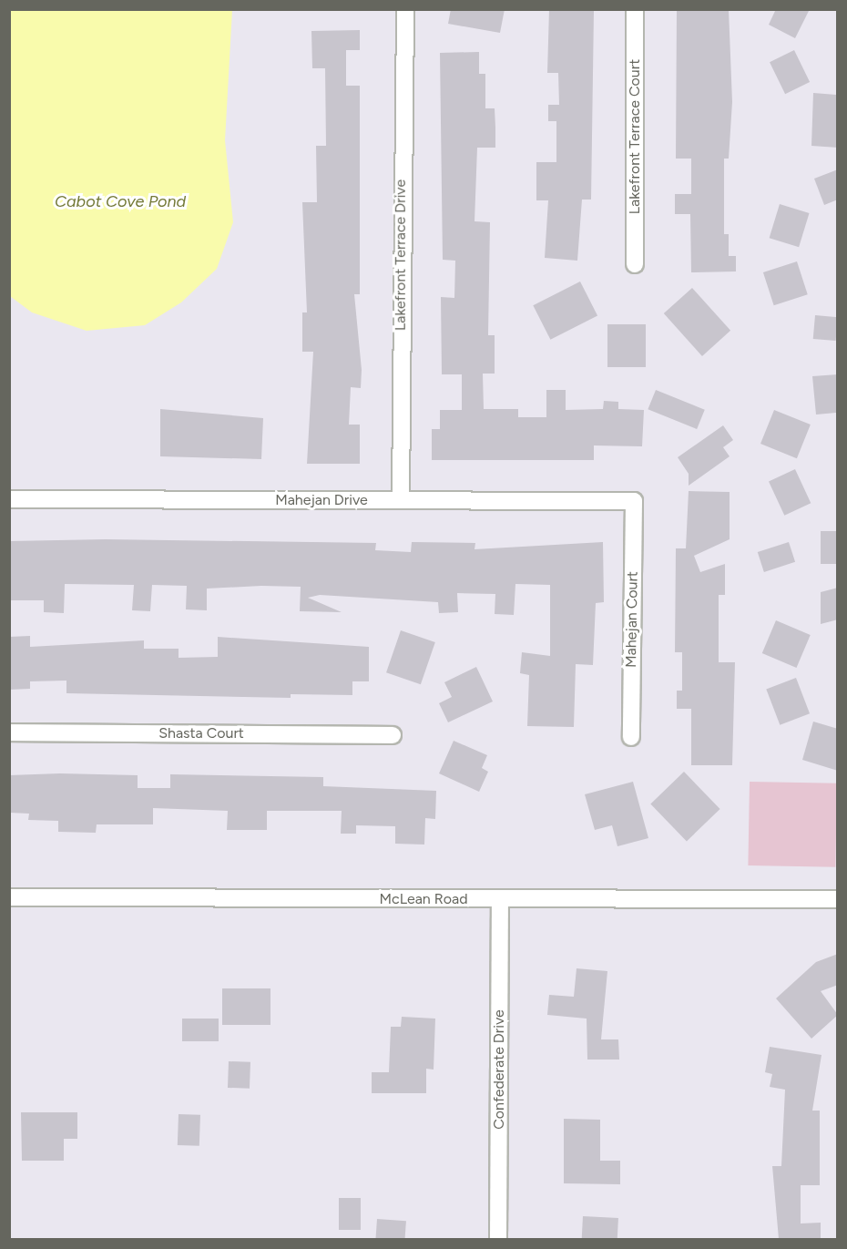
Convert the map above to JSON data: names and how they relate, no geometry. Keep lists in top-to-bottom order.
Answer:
{
  "streets": {
    "street": [
      "Lakefront Terrace Court",
      "Lakefront Terrace Drive",
      "Mahejan Drive",
      "Mahejan Court",
      "Shasta Court",
      "McLean Road",
      "Confederate Drive"
    ]
  },
  "crossings": [
    ["Lakefront Terrace Drive", "Mahejan Drive"],
    ["Mahejan Drive", "Mahejan Court"],
    ["McLean Road", "Confederate Drive"]
  ],
  "water": ["Cabot Cove Pond"]
}
